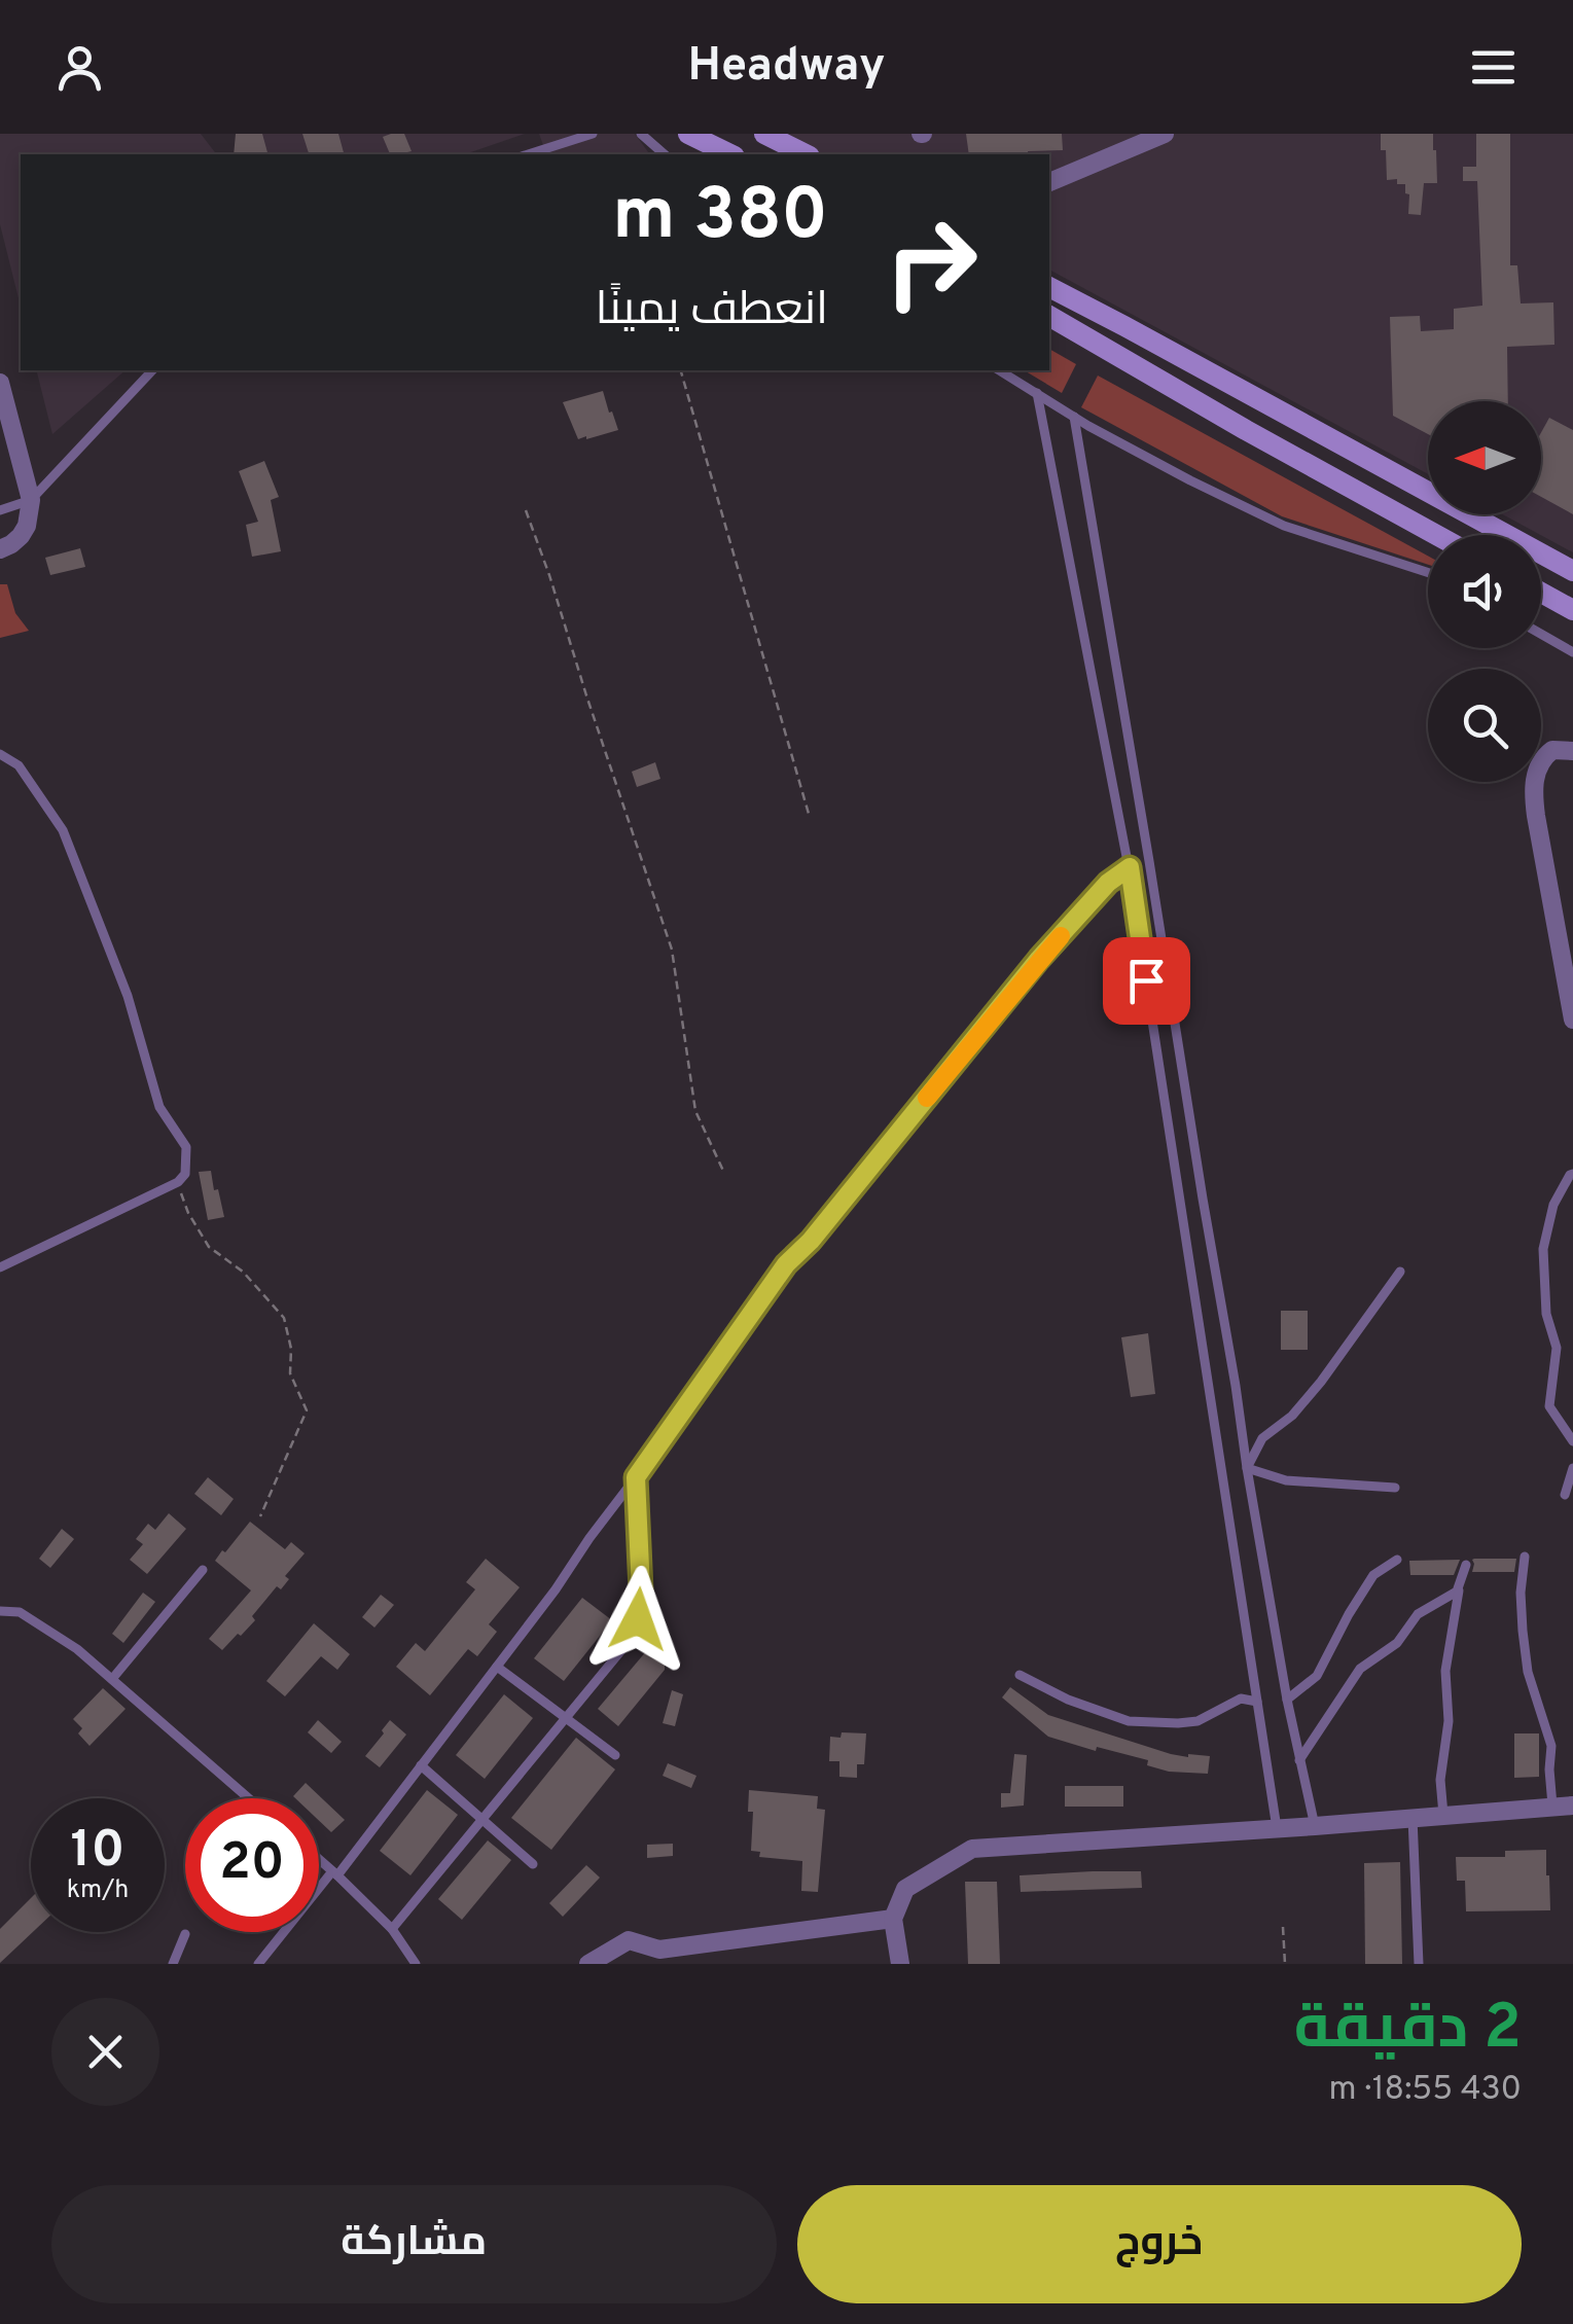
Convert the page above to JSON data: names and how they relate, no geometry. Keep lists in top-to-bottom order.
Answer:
{
  "north": "left",
  "page": {
    "header": "Headway",
    "turn": ["380 m", "انعطف يمينًا"],
    "speed": "10 km/h",
    "limit": "20",
    "heading": ["2 دقيقة", "430 m · 18:55"],
    "buttons": ["خروج", "مشاركة"]
  }
}
